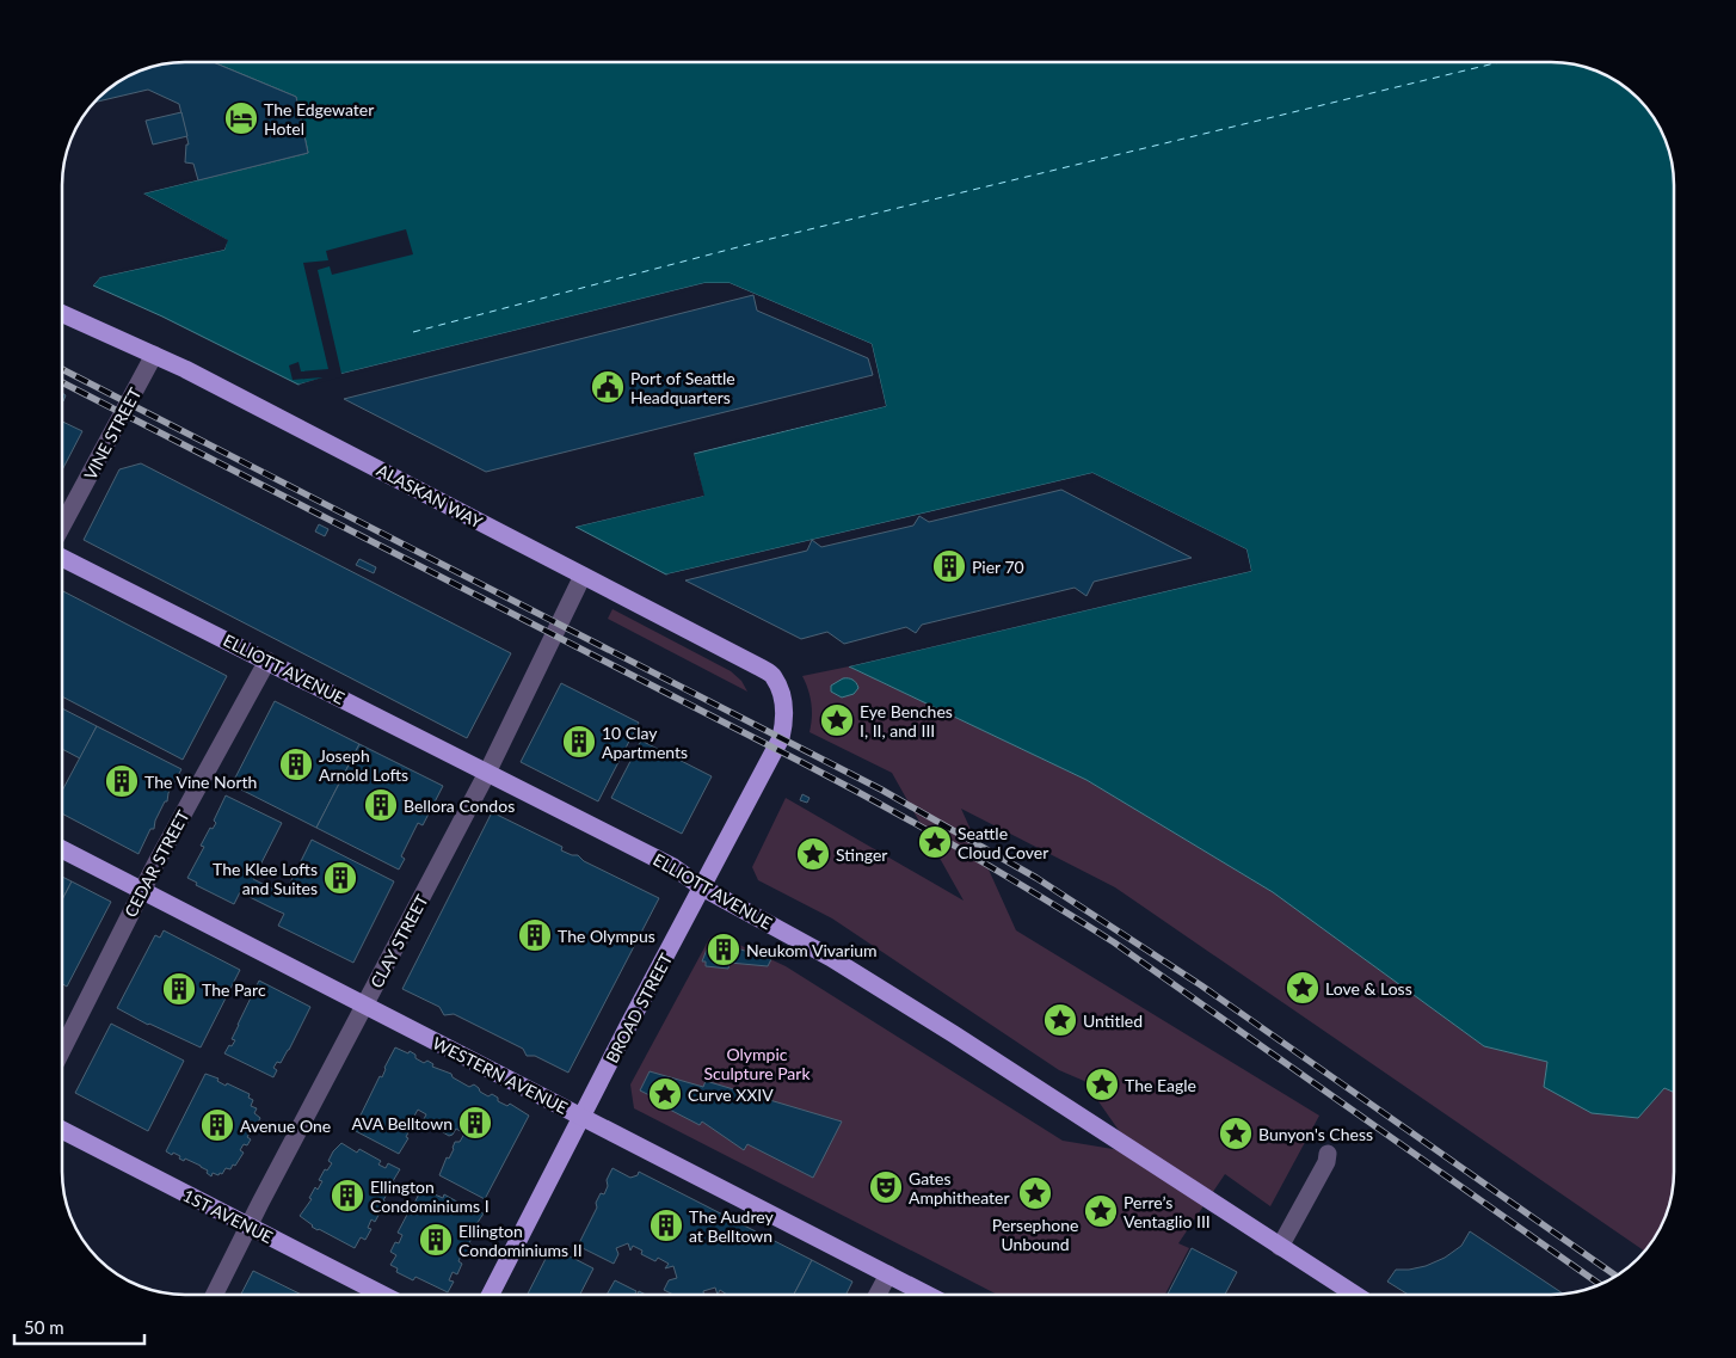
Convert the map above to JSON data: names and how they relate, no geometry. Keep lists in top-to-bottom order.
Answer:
{
  "streets": {
    "main road": [
      "ALASKAN WAY",
      "ELLIOTT AVENUE",
      "BROAD STREET",
      "WESTERN AVENUE",
      "1ST AVENUE"
    ],
    "street": ["VINE STREET", "CEDAR STREET", "CLAY STREET"]
  },
  "crossings": [
    ["VINE STREET", "ALASKAN WAY"],
    ["ALASKAN WAY", "CLAY STREET"],
    ["ALASKAN WAY", "BROAD STREET"],
    ["ELLIOTT AVENUE", "CEDAR STREET"],
    ["ELLIOTT AVENUE", "CLAY STREET"],
    ["ELLIOTT AVENUE", "BROAD STREET"],
    ["CEDAR STREET", "WESTERN AVENUE"],
    ["CLAY STREET", "WESTERN AVENUE"],
    ["CLAY STREET", "1ST AVENUE"],
    ["BROAD STREET", "WESTERN AVENUE"]
  ],
  "parks": ["Olympic Sculpture Park"],
  "places": {
    "hotel": ["The Edgewater Hotel"],
    "public building": ["Port of Seattle Headquarters"],
    "building": [
      "Pier 70",
      "10 Clay Apartments",
      "Joseph Arnold Lofts",
      "The Vine North",
      "Bellora Condos",
      "The Klee Lofts and Suites",
      "The Olympus",
      "Neukom Vivarium",
      "The Parc",
      "AVA Belltown",
      "Avenue One",
      "Ellington Condominiums I",
      "The Audrey at Belltown",
      "Ellington Condominiums II"
    ],
    "place": [
      "Eye Benches I, II, and III",
      "Seattle Cloud Cover",
      "Stinger",
      "Love & Loss",
      "Untitled",
      "The Eagle",
      "Curve XXIV",
      "Bunyon's Chess",
      "Persephone Unbound",
      "Perre’s Ventaglio III"
    ],
    "theatre": ["Gates Amphitheater"]
  },
  "scale_bar": "50 m"
}
